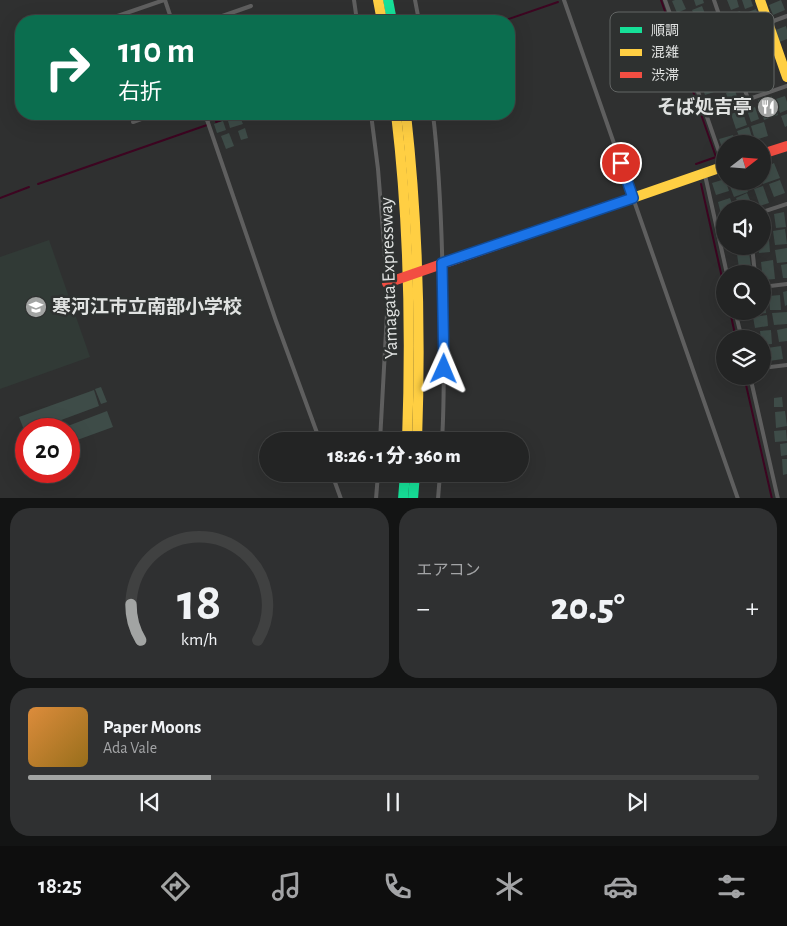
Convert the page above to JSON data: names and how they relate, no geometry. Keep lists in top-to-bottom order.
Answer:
{
  "streets": {
    "main road": ["Yamagata Expressway"]
  },
  "places": {
    "restaurant": ["そば処吉亭"],
    "school or university": ["寒河江市立南部小学校"]
  },
  "legend": ["順調", "混雑", "渋滞"],
  "north": "right",
  "page": {
    "turn": ["110 m", "右折"],
    "limit": "20",
    "trip": "18:26 · 1 分 · 360 m",
    "tile": "エアコン",
    "heat": ["−", "20.5°", "+"],
    "song": ["Paper Moons", "Ada Vale"],
    "tabs": "18:25",
    "gauge": ["18", "km/h"]
  }
}
